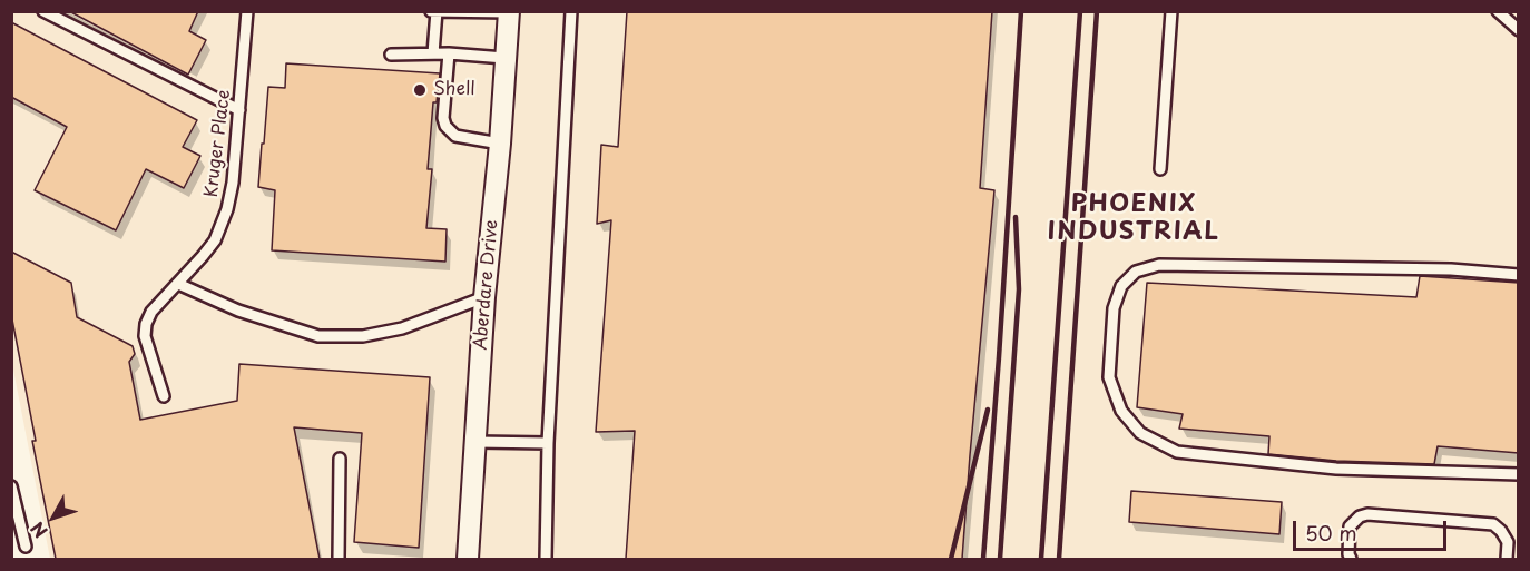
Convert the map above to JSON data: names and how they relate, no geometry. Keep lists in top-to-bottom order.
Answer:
{
  "streets": {
    "street": ["Aberdare Drive"],
    "lane": ["Kruger Place"]
  },
  "districts": ["PHOENIX INDUSTRIAL"],
  "places": ["Shell"],
  "scale_bar": "50 m",
  "north": "bottom left"
}
